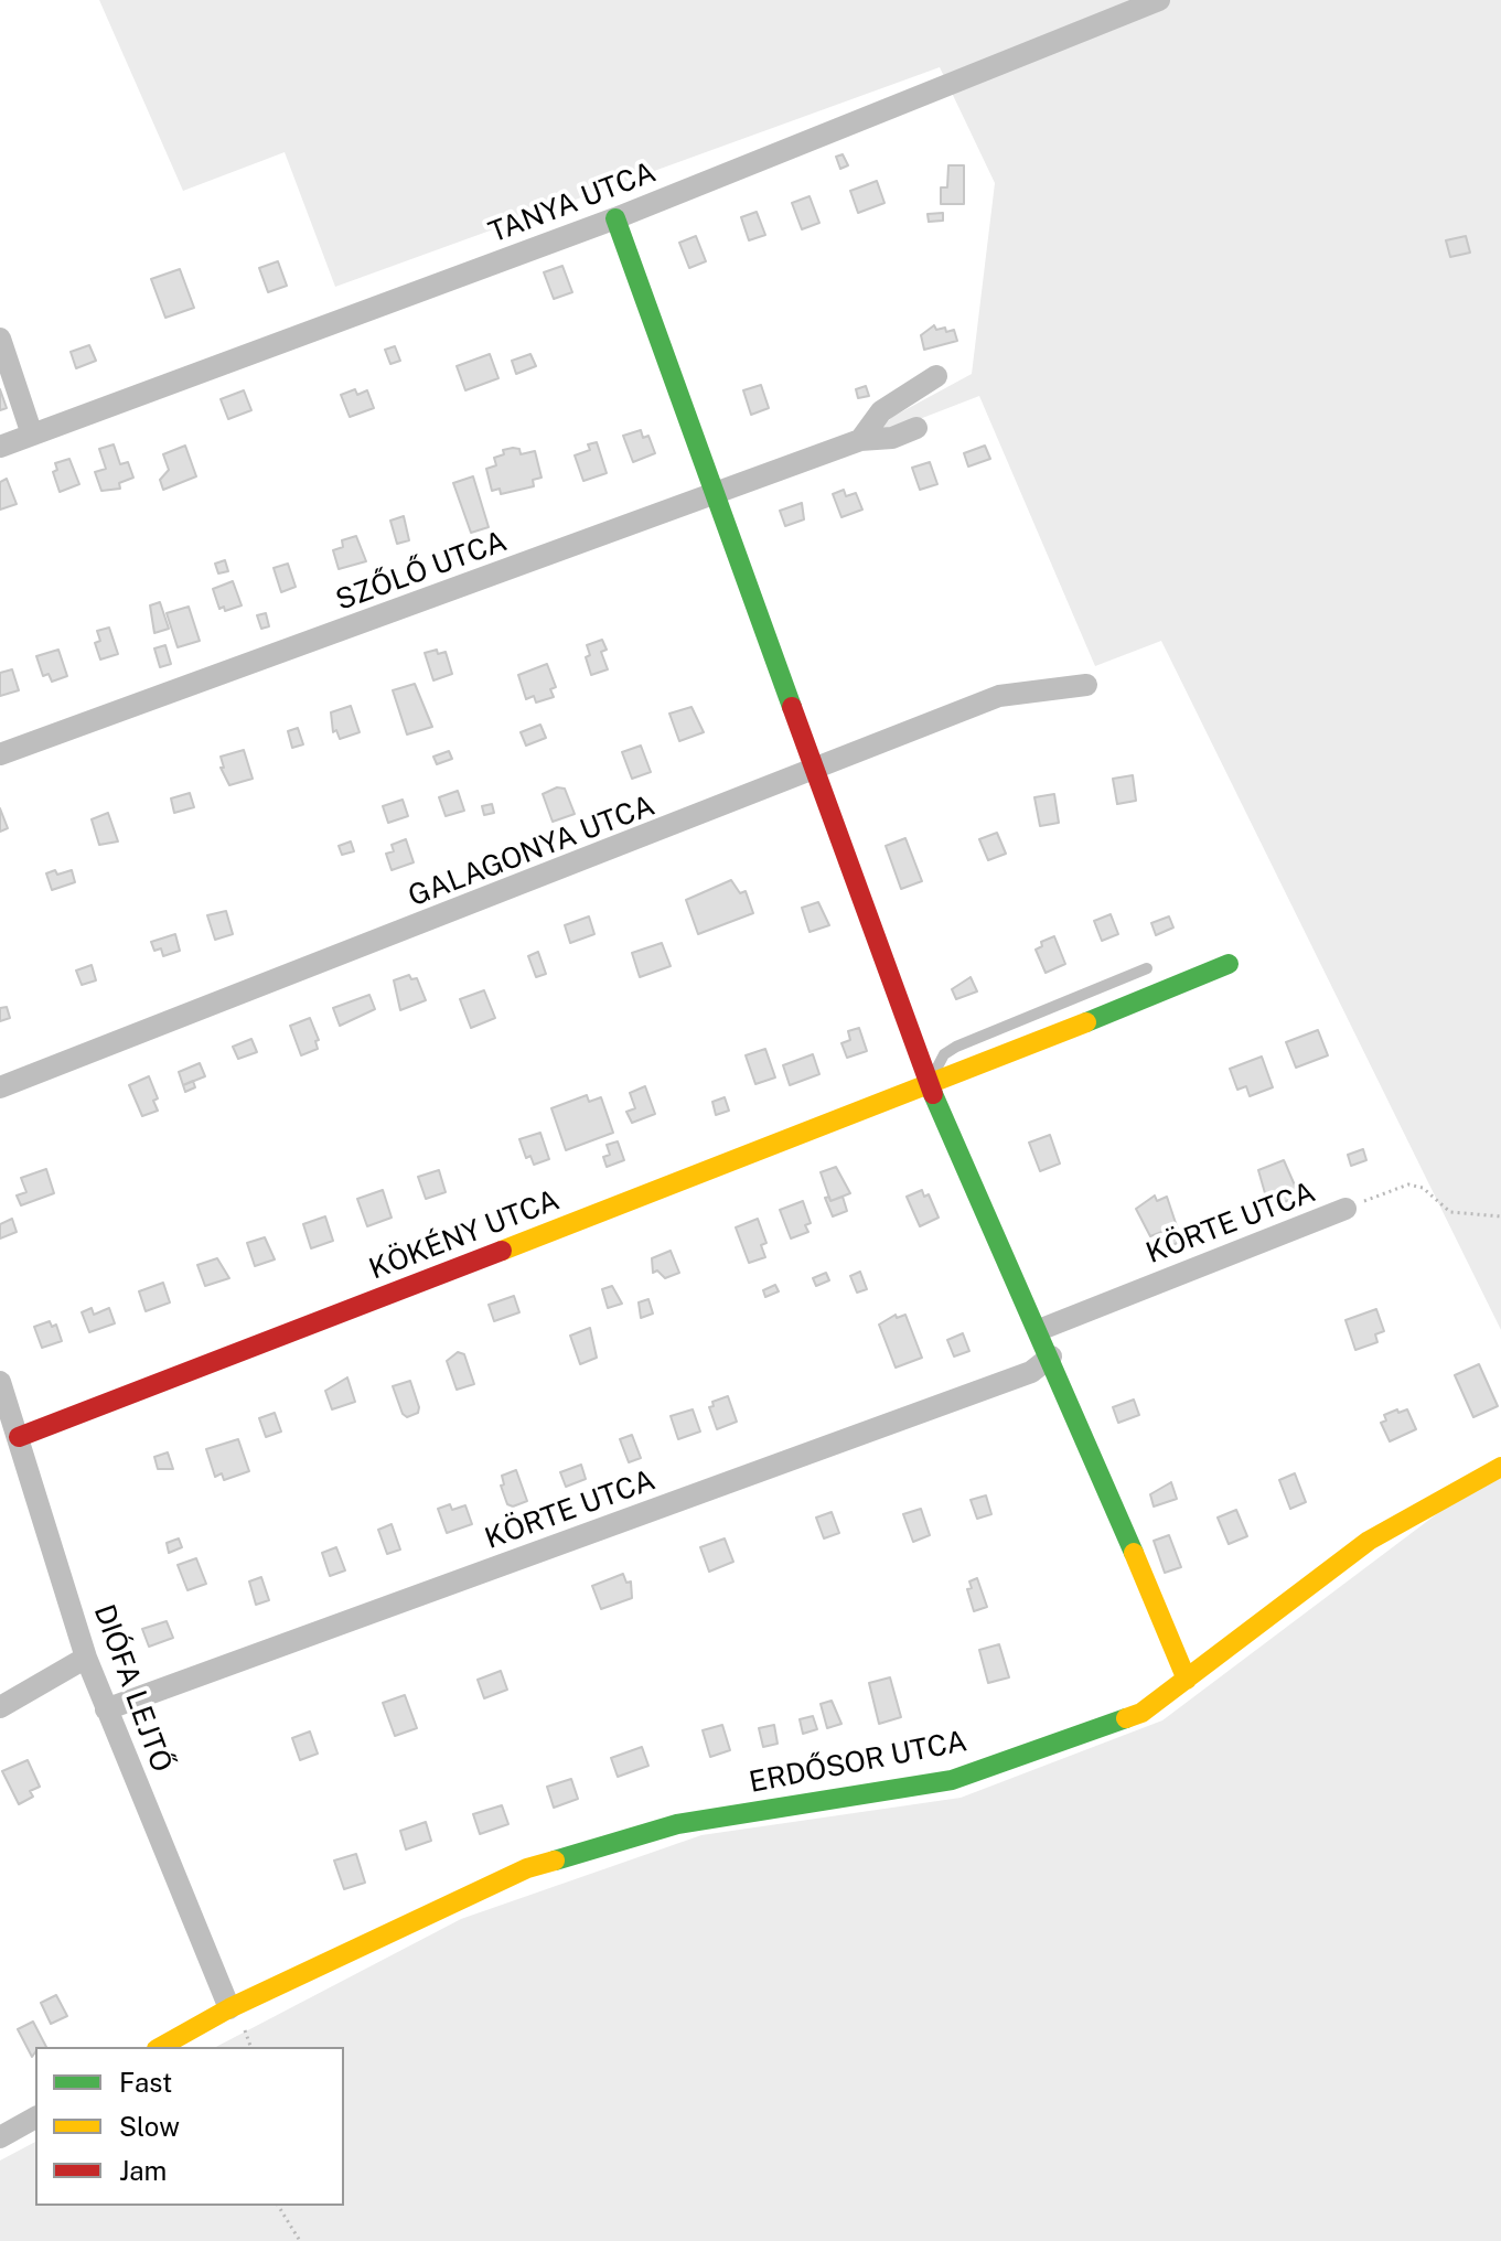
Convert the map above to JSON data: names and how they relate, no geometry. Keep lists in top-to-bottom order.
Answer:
{
  "streets": {
    "street": [
      "TANYA UTCA",
      "SZŐLŐ UTCA",
      "GALAGONYA UTCA",
      "KÖRTE UTCA",
      "KÖKÉNY UTCA",
      "DIÓFA LEJTŐ",
      "ERDŐSOR UTCA"
    ]
  },
  "crossings": [
    ["KÖRTE UTCA", "DIÓFA LEJTŐ"],
    ["KÖKÉNY UTCA", "DIÓFA LEJTŐ"],
    ["DIÓFA LEJTŐ", "ERDŐSOR UTCA"]
  ],
  "legend": ["Fast", "Slow", "Jam"]
}
